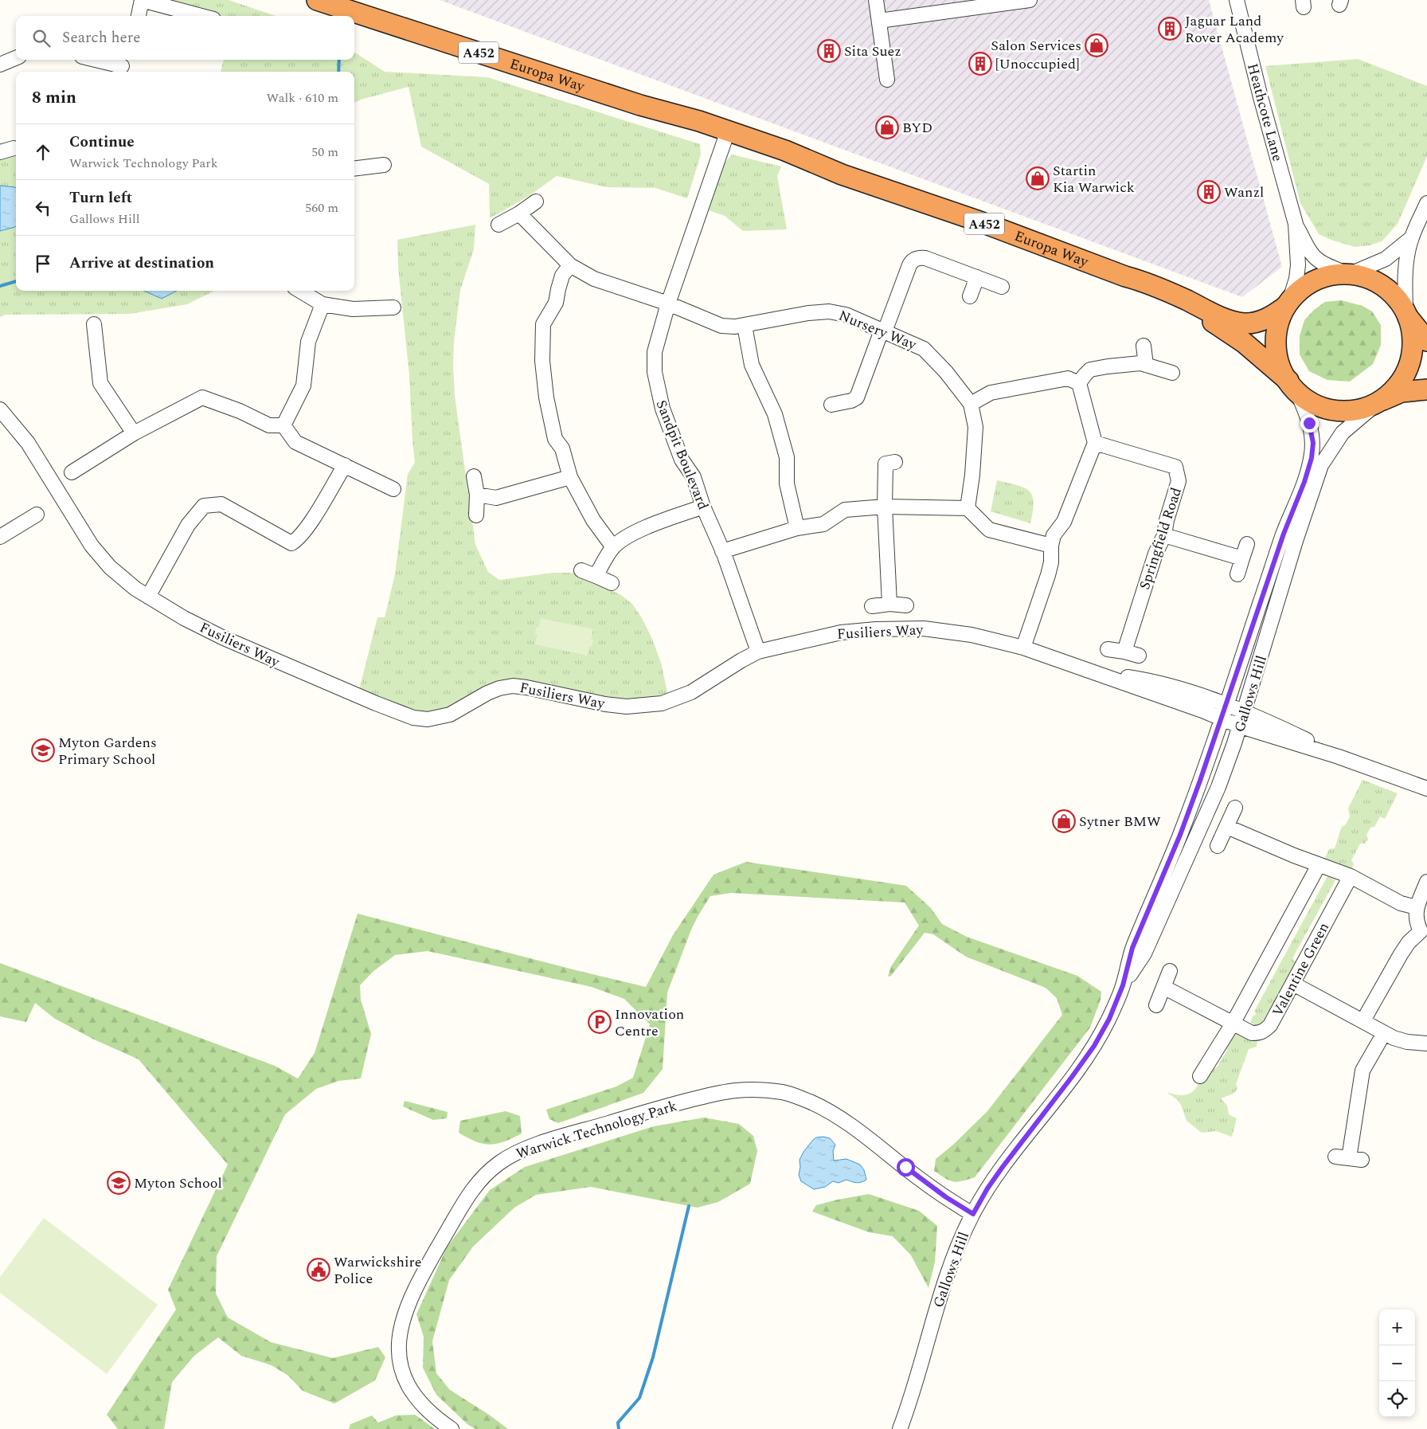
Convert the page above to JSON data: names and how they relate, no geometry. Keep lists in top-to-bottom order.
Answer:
{
  "streets": {
    "highway": ["A452", "Europa Way"],
    "street": [
      "Heathcote Lane",
      "Nursery Way",
      "Sandpit Boulevard",
      "Springfield Road",
      "Fusiliers Way",
      "Gallows Hill",
      "Valentine Green",
      "Warwick Technology Park"
    ]
  },
  "crossings": [
    ["Europa Way", "Heathcote Lane"],
    ["Europa Way", "Sandpit Boulevard"],
    ["Europa Way", "Gallows Hill"],
    ["Heathcote Lane", "Gallows Hill"],
    ["Nursery Way", "Sandpit Boulevard"],
    ["Sandpit Boulevard", "Fusiliers Way"],
    ["Fusiliers Way", "Gallows Hill"],
    ["Gallows Hill", "Warwick Technology Park"]
  ],
  "places": {
    "building": [
      "Jaguar Land Rover Academy",
      "Sita Suez",
      "[Unoccupied]",
      "Wanzl"
    ],
    "shop": [
      "Salon Services",
      "BYD",
      "Startin Kia Warwick",
      "Sytner BMW"
    ],
    "school or university": ["Myton Gardens Primary School", "Myton School"],
    "parking": ["Innovation Centre"],
    "public building": ["Warwickshire Police"]
  },
  "page": {
    "search": "Search here",
    "heading": ["8 min", "Walk · 610 m"],
    "list": [
      ["Continue", "Warwick Technology Park", "50 m"],
      ["Turn left", "Gallows Hill", "560 m"],
      "Arrive at destination"
    ],
    "map_buttons": ["+", "−"]
  }
}
